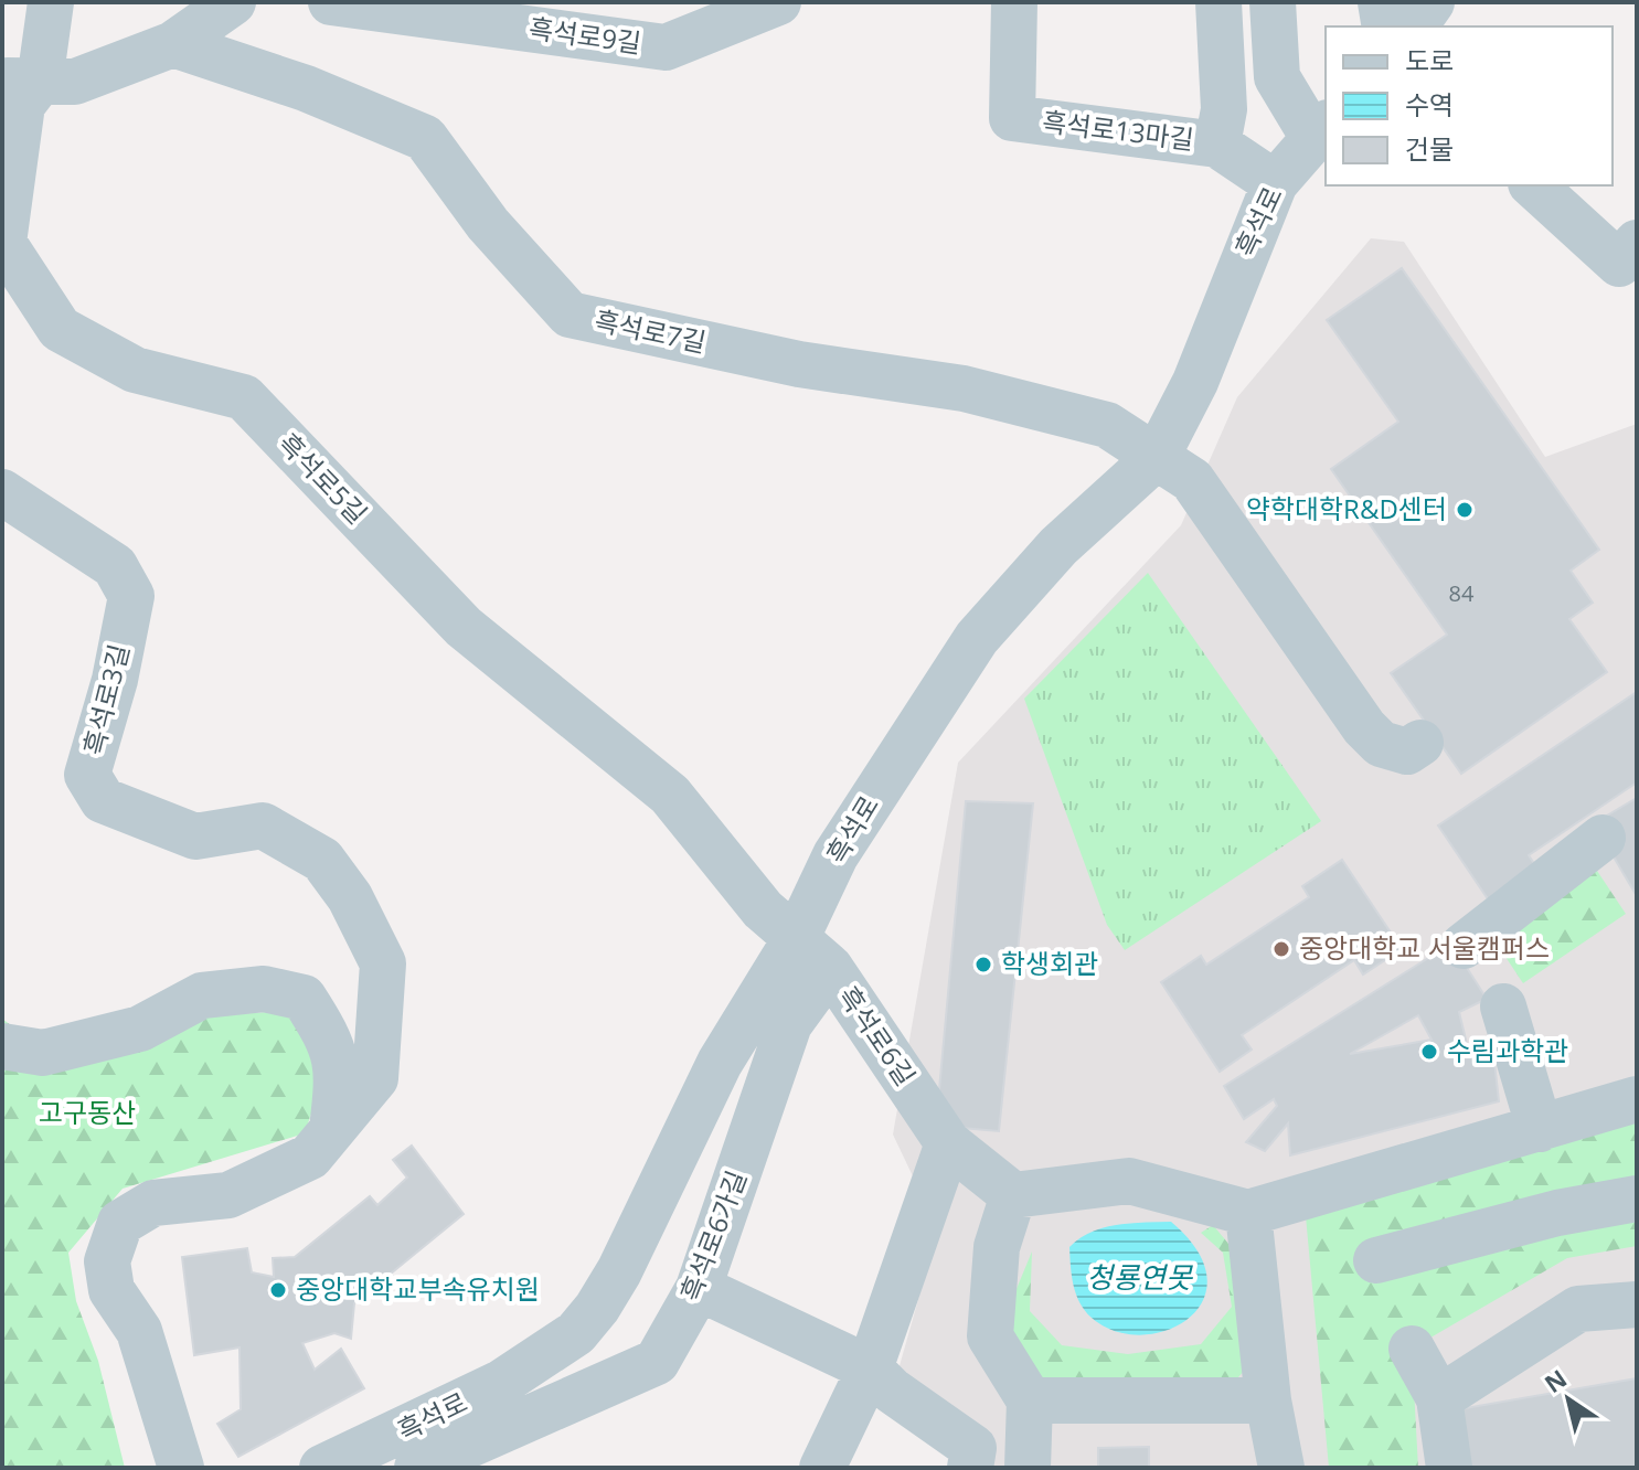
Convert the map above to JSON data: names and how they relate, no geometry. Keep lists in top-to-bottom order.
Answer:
{
  "streets": {
    "street": [
      "흑석로9길",
      "흑석로13마길",
      "흑석로",
      "흑석로7길",
      "흑석로5길",
      "흑석로3길",
      "흑석로6길",
      "흑석로6가길"
    ]
  },
  "crossings": [
    ["흑석로13마길", "흑석로"],
    ["흑석로", "흑석로7길"],
    ["흑석로", "흑석로5길"],
    ["흑석로", "흑석로6길"],
    ["흑석로", "흑석로6가길"],
    ["흑석로5길", "흑석로6길"],
    ["흑석로5길", "흑석로6가길"],
    ["흑석로6길", "흑석로6가길"]
  ],
  "water": ["청룡연못"],
  "parks": ["고구동산"],
  "places": [
    "약학대학R&D센터",
    "중앙대학교 서울캠퍼스",
    "학생회관",
    "수림과학관",
    "중앙대학교부속유치원"
  ],
  "house_numbers": ["84"],
  "legend": ["도로", "수역", "건물"],
  "north": "top left"
}
